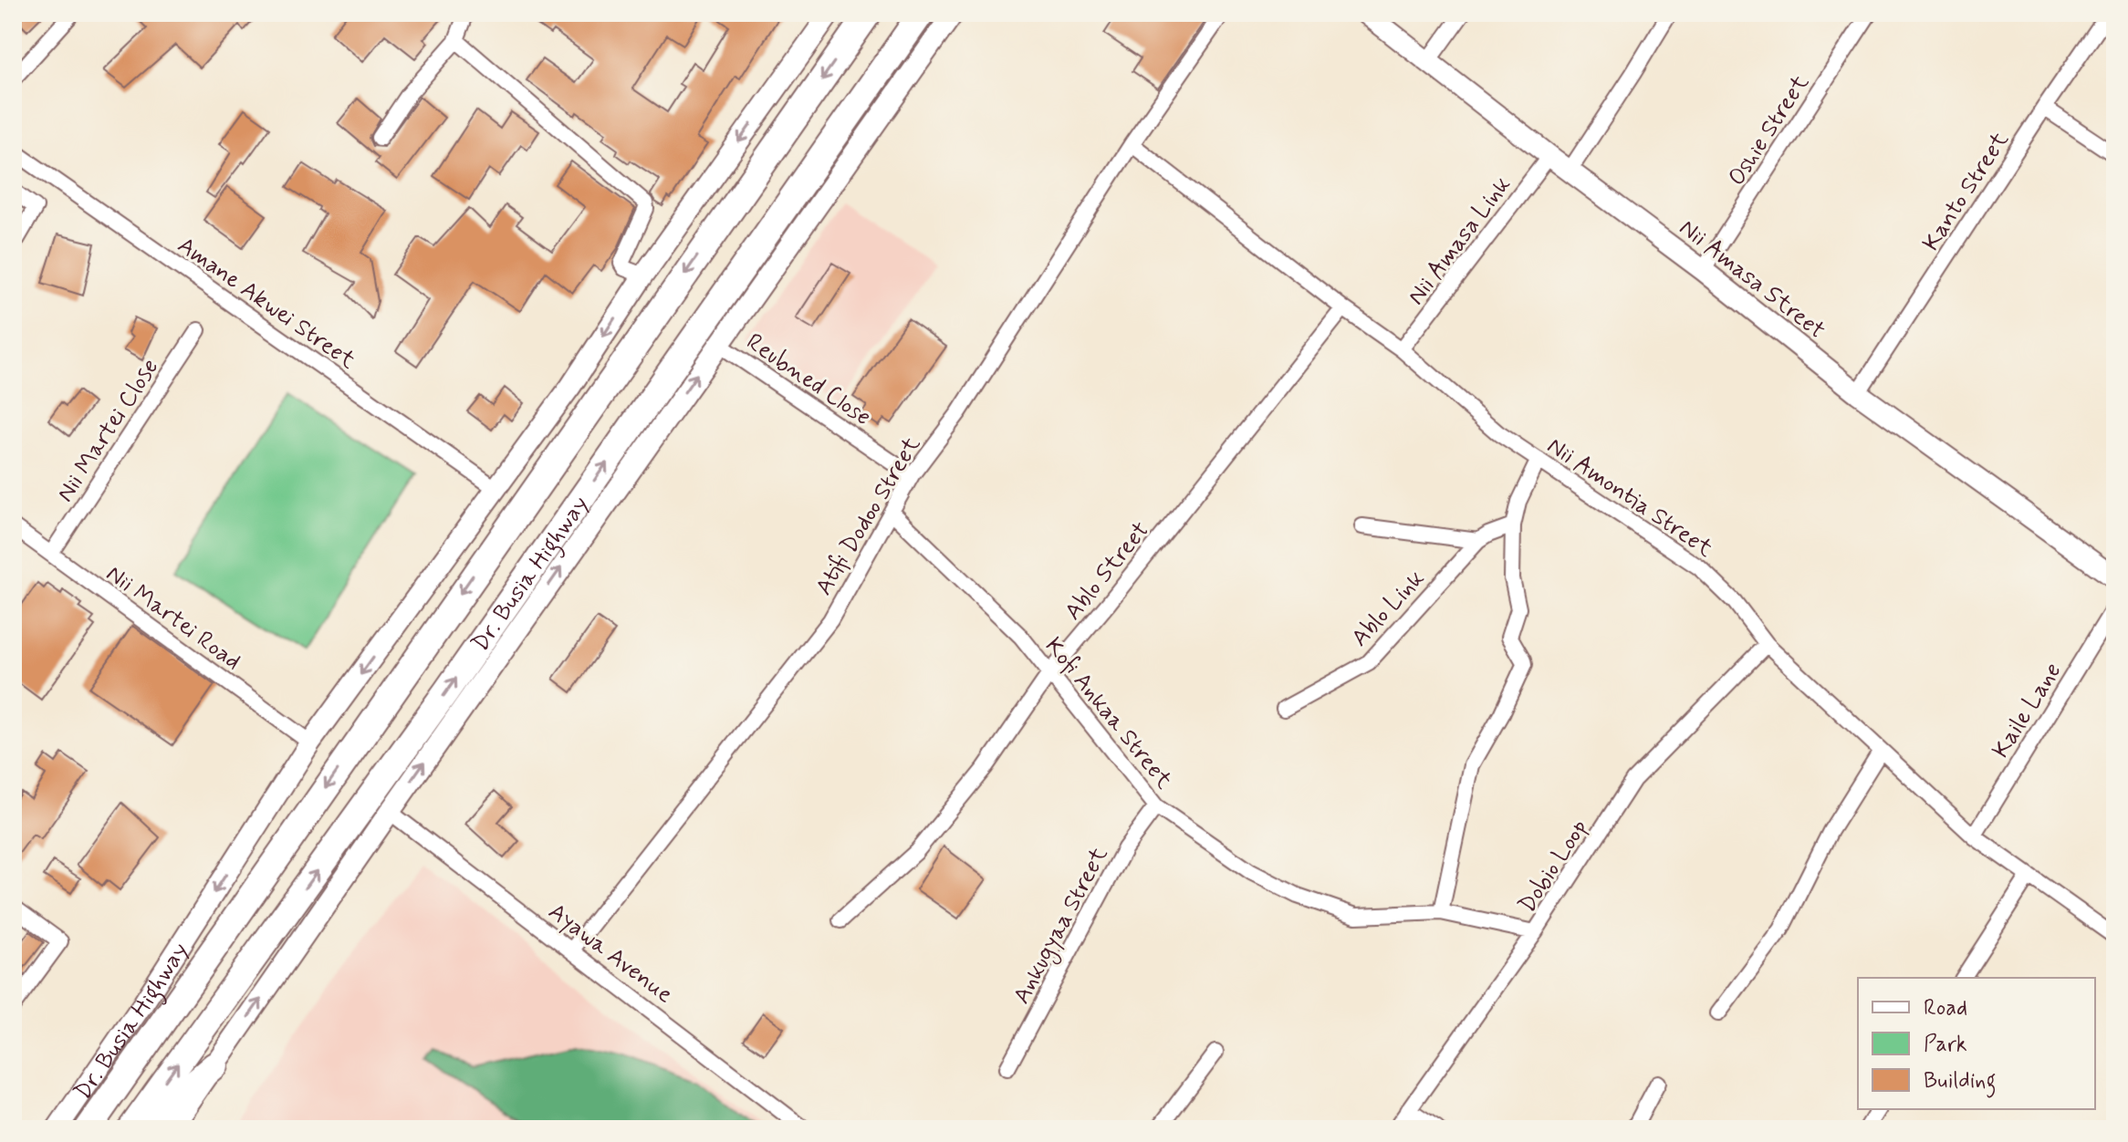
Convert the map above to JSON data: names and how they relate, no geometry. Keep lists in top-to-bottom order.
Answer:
{
  "streets": {
    "highway": ["Dr. Busia Highway"],
    "street": [
      "Oshie Street",
      "Kanto Street",
      "Nii Amasa Link",
      "Nii Amasa Street",
      "Amane Akwei Street",
      "Reubned Close",
      "Nii Martei Close",
      "Nii Amontia Street",
      "Atifi Dodoo Street",
      "Ablo Street",
      "Ablo Link",
      "Nii Martei Road",
      "Kaile Lane",
      "Kofi Ankaa Street",
      "Dobio Loop",
      "Ankugyaa Street",
      "Ayawa Avenue"
    ]
  },
  "crossings": [
    ["Oshie Street", "Nii Amasa Street"],
    ["Kanto Street", "Nii Amasa Street"],
    ["Nii Amasa Link", "Nii Amasa Street"],
    ["Nii Amasa Link", "Nii Amontia Street"],
    ["Amane Akwei Street", "Dr. Busia Highway"],
    ["Reubned Close", "Atifi Dodoo Street"],
    ["Reubned Close", "Dr. Busia Highway"],
    ["Nii Martei Close", "Nii Martei Road"],
    ["Nii Amontia Street", "Atifi Dodoo Street"],
    ["Nii Amontia Street", "Ablo Street"],
    ["Nii Amontia Street", "Kaile Lane"],
    ["Nii Amontia Street", "Dobio Loop"],
    ["Atifi Dodoo Street", "Kofi Ankaa Street"],
    ["Atifi Dodoo Street", "Ayawa Avenue"],
    ["Ablo Street", "Kofi Ankaa Street"],
    ["Dr. Busia Highway", "Nii Martei Road"],
    ["Dr. Busia Highway", "Ayawa Avenue"],
    ["Kofi Ankaa Street", "Dobio Loop"],
    ["Kofi Ankaa Street", "Ankugyaa Street"]
  ],
  "legend": ["Road", "Park", "Building"]
}
